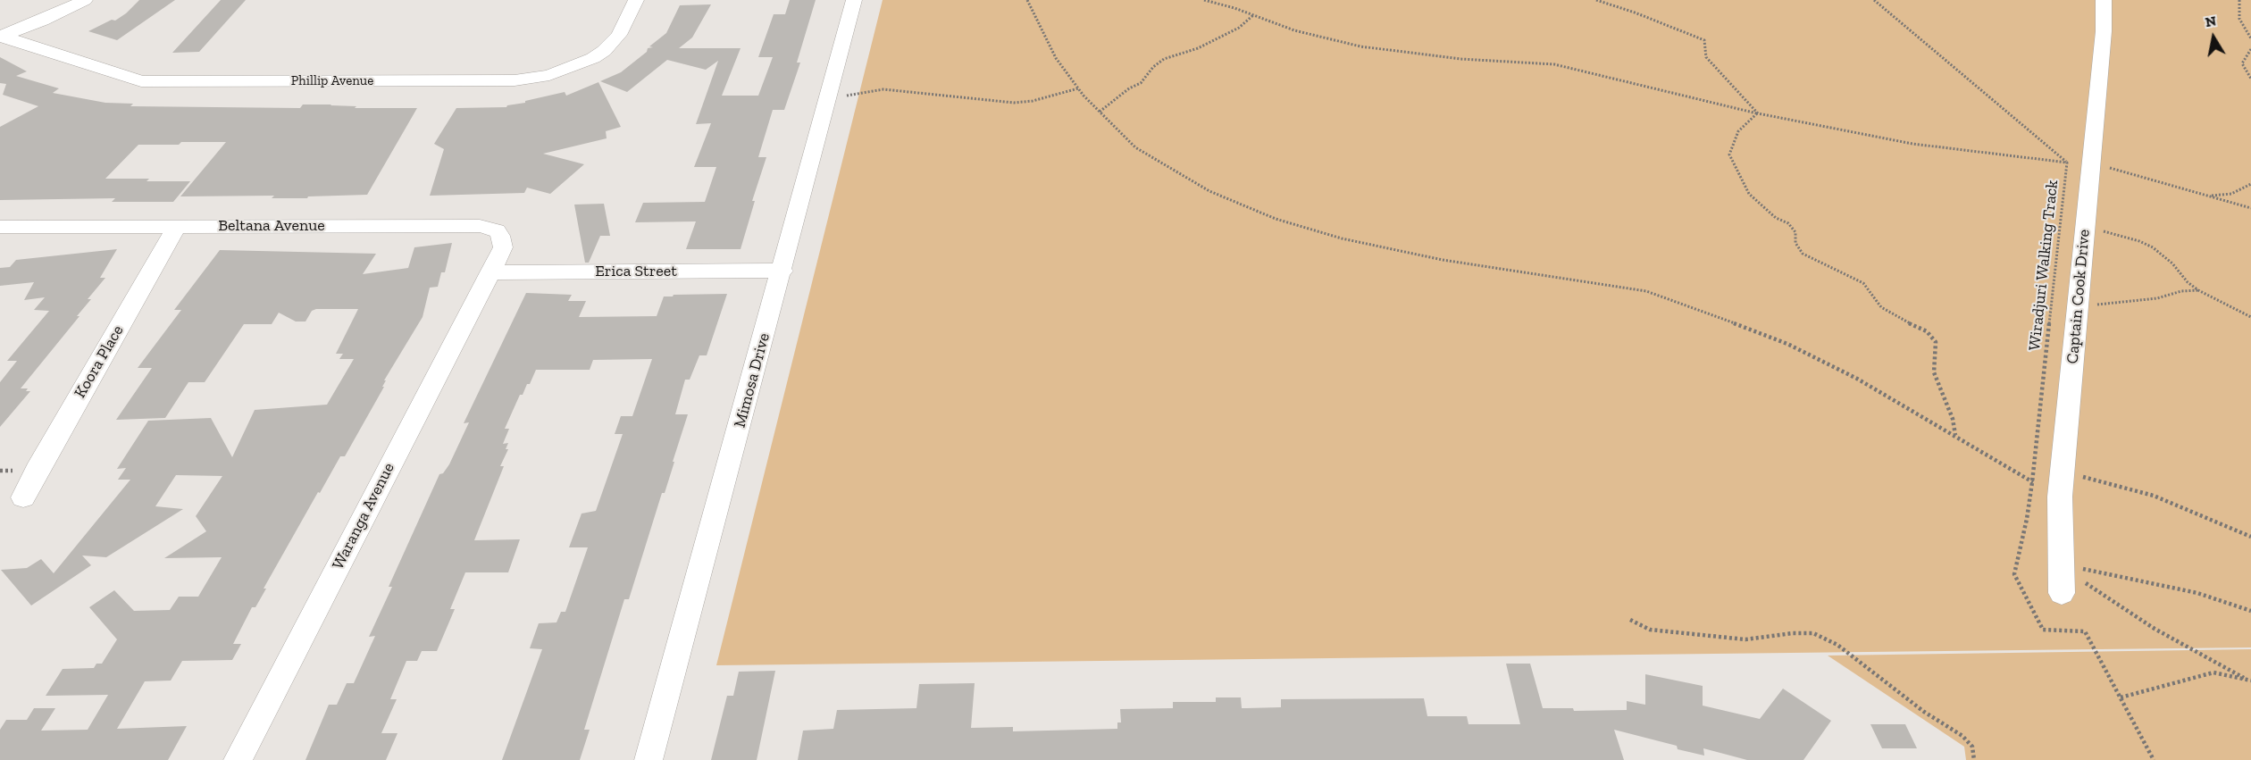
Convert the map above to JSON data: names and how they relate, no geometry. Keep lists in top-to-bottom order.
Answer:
{
  "streets": {
    "street": [
      "Phillip Avenue",
      "Beltana Avenue",
      "Erica Street",
      "Captain Cook Drive",
      "Koora Place",
      "Mimosa Drive",
      "Waranga Avenue"
    ],
    "path": ["Wiradjuri Walking Track"]
  },
  "crossings": [
    ["Beltana Avenue", "Erica Street"],
    ["Beltana Avenue", "Koora Place"],
    ["Beltana Avenue", "Waranga Avenue"],
    ["Erica Street", "Mimosa Drive"],
    ["Erica Street", "Waranga Avenue"]
  ],
  "north": "top"
}
